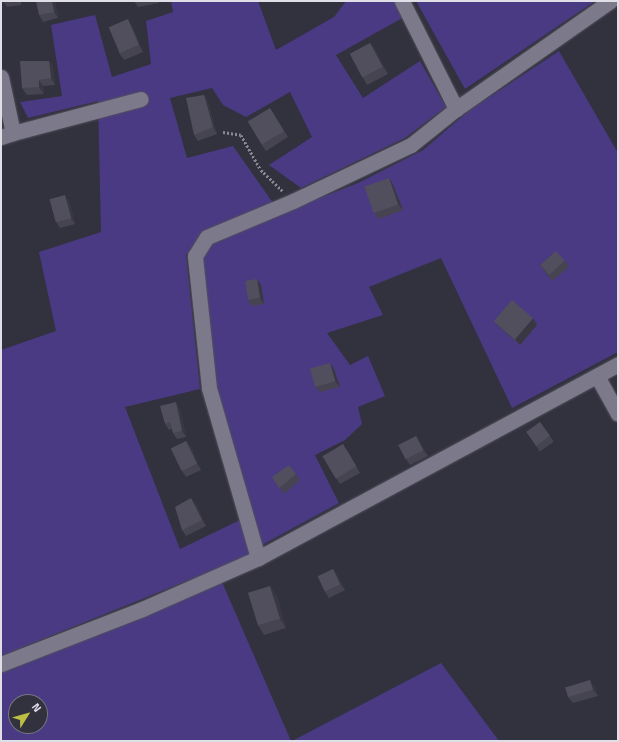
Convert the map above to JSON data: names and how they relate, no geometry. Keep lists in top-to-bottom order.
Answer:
{
  "north": "top right"
}
